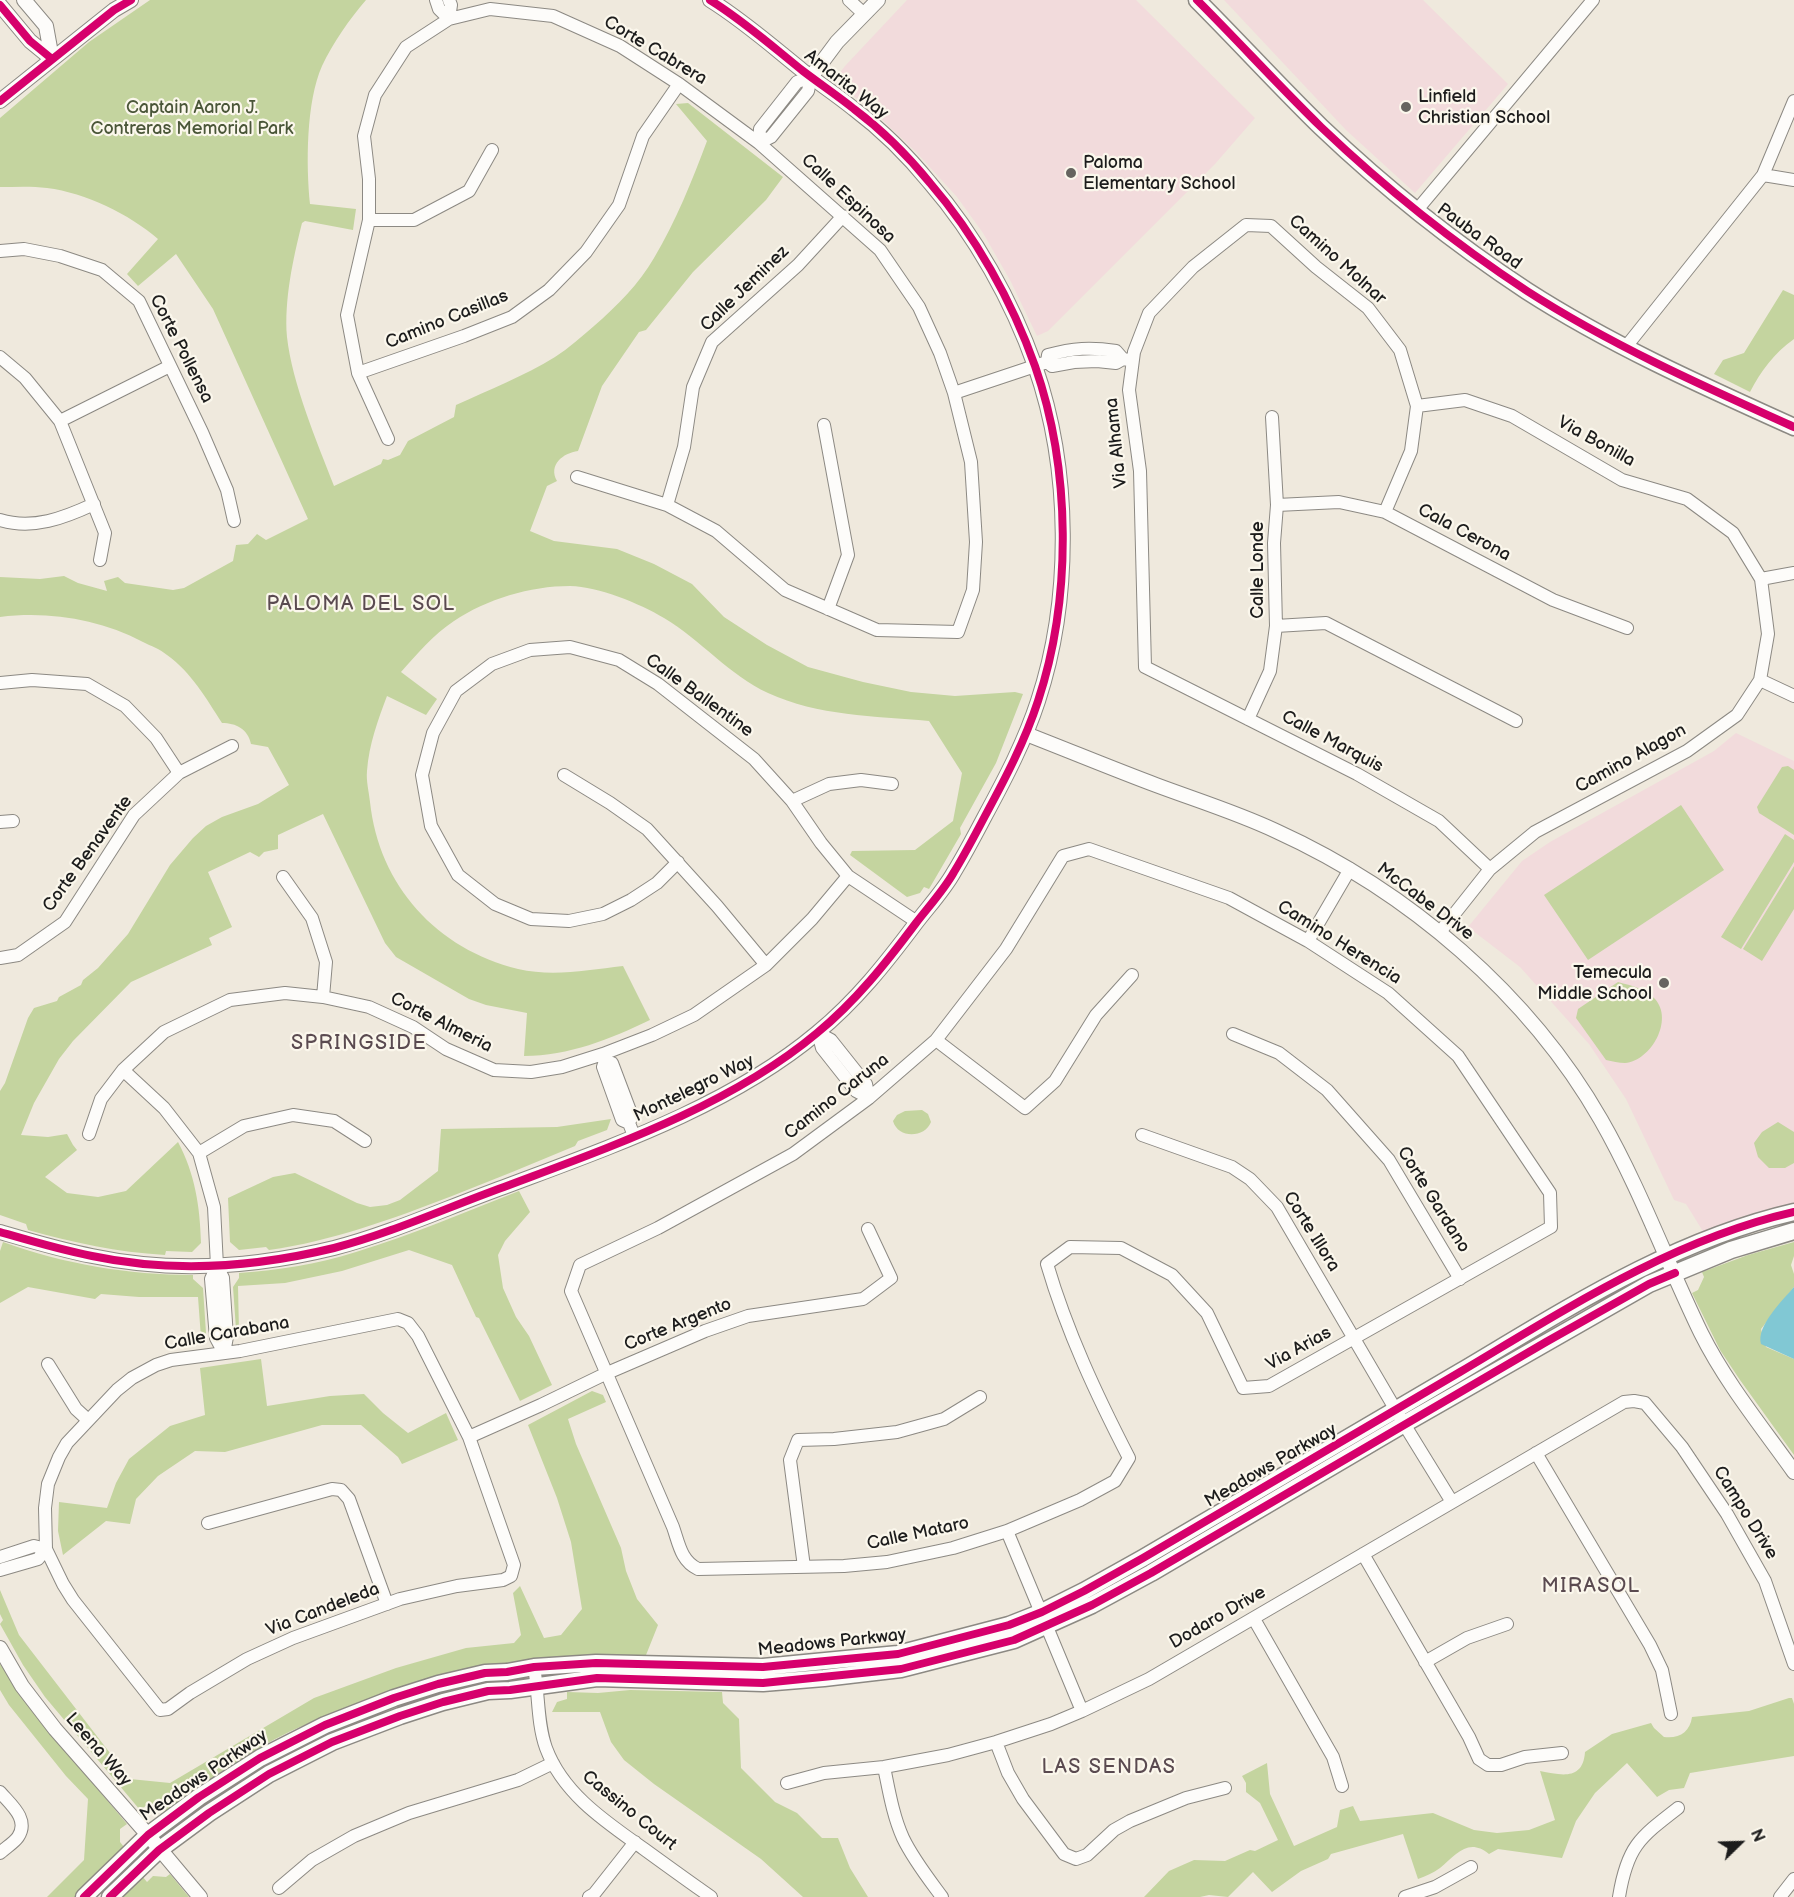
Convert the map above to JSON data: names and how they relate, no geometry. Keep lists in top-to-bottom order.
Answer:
{
  "streets": {
    "main road": ["Pauba Road", "Meadows Parkway"],
    "street": [
      "Corte Cabrera",
      "Amarita Way",
      "Calle Espinosa",
      "Camino Molnar",
      "Calle Jeminez",
      "Camino Casillas",
      "Corte Pollensa",
      "Via Bonilla",
      "Via Alhama",
      "Cala Cerona",
      "Calle Londe",
      "Calle Ballentine",
      "Calle Marquis",
      "Camino Alagon",
      "Corte Benavente",
      "McCabe Drive",
      "Camino Herencia",
      "Corte Almeria",
      "Montelegro Way",
      "Camino Caruna",
      "Corte Gardano",
      "Corte Illora",
      "Corte Argento",
      "Calle Carabana",
      "Via Arias",
      "Campo Drive",
      "Calle Mataro",
      "Via Candeleda",
      "Dodaro Drive",
      "Leena Way",
      "Cassino Court"
    ]
  },
  "crossings": [
    ["Corte Cabrera", "Calle Espinosa"],
    ["Corte Cabrera", "Camino Casillas"],
    ["Amarita Way", "Montelegro Way"],
    ["Calle Espinosa", "Calle Jeminez"],
    ["Camino Molnar", "Via Bonilla"],
    ["Camino Molnar", "Via Alhama"],
    ["Camino Molnar", "Cala Cerona"],
    ["Via Bonilla", "Camino Alagon"],
    ["Via Alhama", "Calle Marquis"],
    ["Cala Cerona", "Calle Londe"],
    ["Calle Londe", "Calle Marquis"],
    ["Calle Ballentine", "Corte Almeria"],
    ["Calle Ballentine", "Montelegro Way"],
    ["Calle Marquis", "Camino Alagon"],
    ["Camino Alagon", "McCabe Drive"],
    ["McCabe Drive", "Montelegro Way"],
    ["McCabe Drive", "Meadows Parkway"],
    ["Camino Herencia", "Camino Caruna"],
    ["Camino Herencia", "Corte Gardano"],
    ["Camino Caruna", "Corte Argento"],
    ["Camino Caruna", "Calle Mataro"],
    ["Corte Illora", "Via Arias"],
    ["Corte Illora", "Meadows Parkway"],
    ["Corte Illora", "Dodaro Drive"],
    ["Corte Argento", "Calle Carabana"],
    ["Corte Argento", "Calle Mataro"],
    ["Corte Argento", "Via Candeleda"],
    ["Calle Carabana", "Via Candeleda"],
    ["Via Arias", "Calle Mataro"],
    ["Meadows Parkway", "Leena Way"],
    ["Meadows Parkway", "Cassino Court"],
    ["Campo Drive", "Dodaro Drive"]
  ],
  "districts": [
    "PALOMA DEL SOL",
    "SPRINGSIDE",
    "MIRASOL",
    "LAS SENDAS"
  ],
  "parks": ["Captain Aaron J. Contreras Memorial Park"],
  "places": ["Linfield Christian School", "Paloma Elementary School", "Temecula Middle School"],
  "north": "top right"
}
